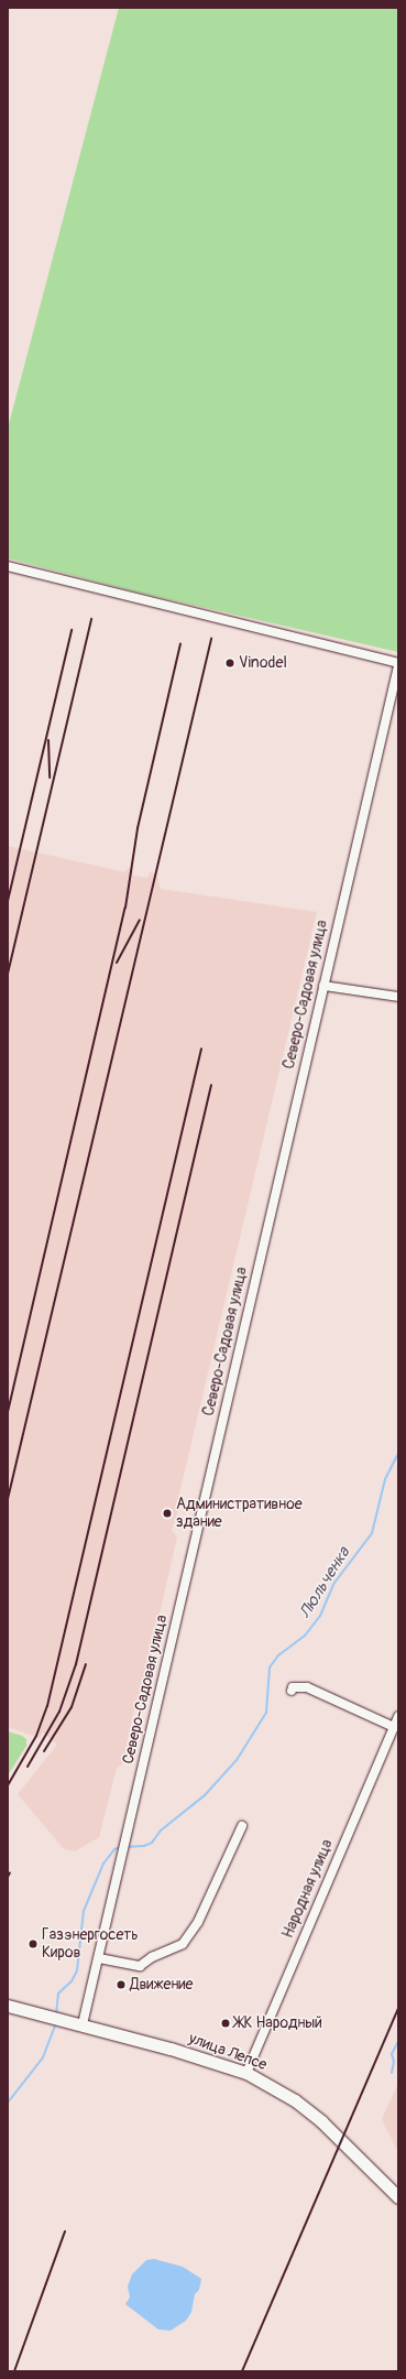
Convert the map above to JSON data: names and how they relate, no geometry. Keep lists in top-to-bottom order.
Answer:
{
  "streets": {
    "main road": ["улица Лепсе"],
    "street": ["Северо-Садовая улица", "Народная улица"]
  },
  "crossings": [
    ["Северо-Садовая улица", "улица Лепсе"],
    ["Народная улица", "улица Лепсе"]
  ],
  "water": ["Люльченка"],
  "places": [
    "Vinodel",
    "Административное здание",
    "Газэнергосеть Киров",
    "Движение",
    "ЖК Народный"
  ]
}
